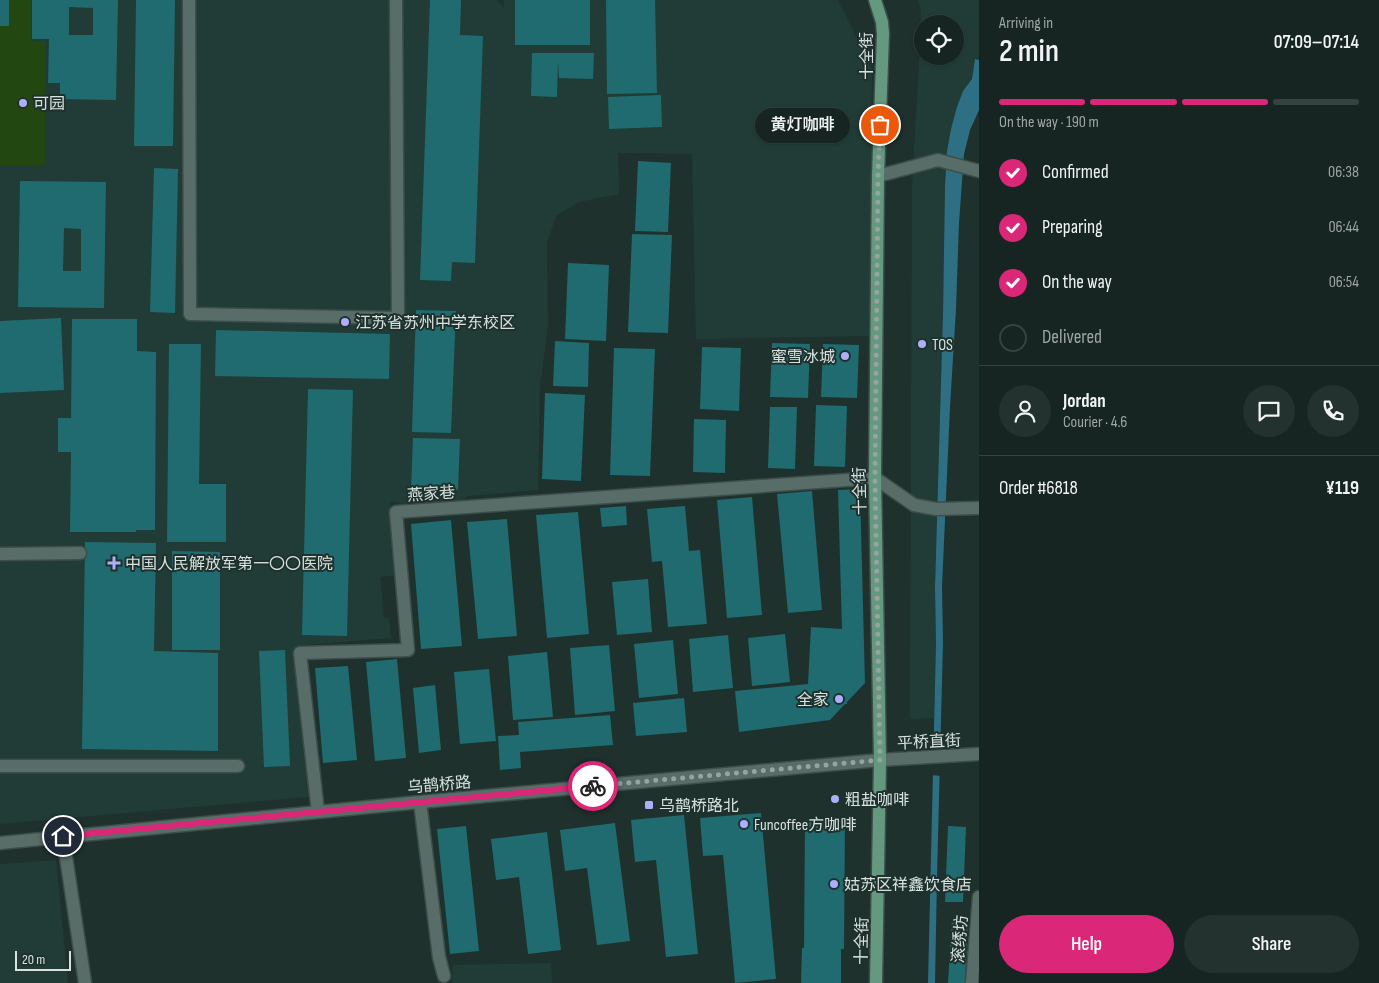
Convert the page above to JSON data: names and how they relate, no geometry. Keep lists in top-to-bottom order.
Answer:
{
  "streets": {
    "main road": ["十全街"],
    "street": [
      "燕家巷",
      "平桥直街",
      "乌鹊桥路",
      "滚绣坊"
    ]
  },
  "crossings": [
    ["十全街", "燕家巷"],
    ["十全街", "平桥直街"],
    ["十全街", "乌鹊桥路"],
    ["燕家巷", "乌鹊桥路"],
    ["平桥直街", "乌鹊桥路"]
  ],
  "places": {
    "other": [
      "可园",
      "黄灯咖啡",
      "江苏省苏州中学东校区",
      "TOS",
      "蜜雪冰城",
      "全家",
      "粗盐咖啡",
      "Funcoffee方咖啡",
      "姑苏区祥鑫饮食店"
    ],
    "health": ["中国人民解放军第一〇〇医院"],
    "transit": ["乌鹊桥路北"]
  },
  "scale_bar": "20 m",
  "page": {
    "heading": ["2 min", "Arriving in", "07:09–07:14"],
    "panel": [
      "Jordan",
      "Courier · 4.6",
      "Order #6818",
      "¥119"
    ],
    "bar": "On the way · 190 m",
    "bubble": "黄灯咖啡",
    "list": [
      ["Confirmed", "06:38"],
      ["Preparing", "06:44"],
      ["On the way", "06:54"],
      "Delivered"
    ],
    "buttons": ["Help", "Share"],
    "scale": "20 m"
  }
}
